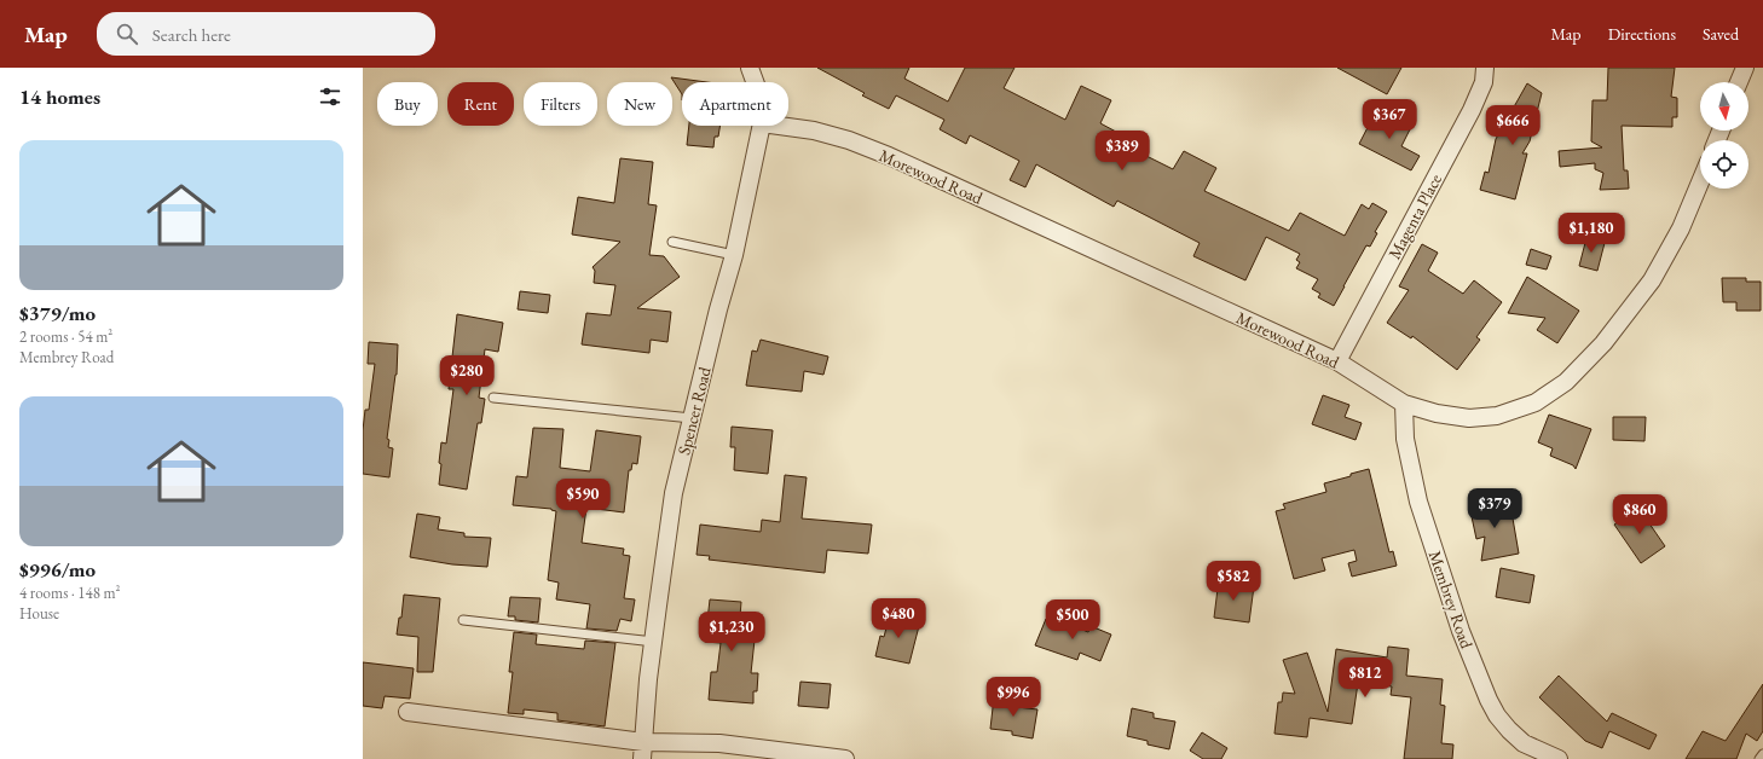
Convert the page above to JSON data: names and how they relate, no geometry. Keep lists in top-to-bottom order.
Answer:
{
  "streets": {
    "street": [
      "Morewood Road",
      "Magenta Place",
      "Spencer Road",
      "Membrey Road"
    ]
  },
  "crossings": [
    ["Morewood Road", "Magenta Place"],
    ["Morewood Road", "Membrey Road"]
  ],
  "north": "bottom",
  "page": {
    "header": "Map",
    "search": "Search here",
    "nav": ["Map", "Directions", "Saved"],
    "heading": "14 homes",
    "chip": [
      "Buy",
      "Rent",
      "Filters",
      "New",
      "Apartment"
    ],
    "price": [
      "$367",
      "$666",
      "$389",
      "$1,180",
      "$280",
      "$590",
      "$379",
      "$860",
      "$582",
      "$480",
      "$500",
      "$1,230",
      "$812",
      "$996"
    ],
    "list": [
      {
        "name": "$379/mo",
        "note": "2 rooms · 54 m² · Membrey Road"
      },
      {
        "name": "$996/mo",
        "note": "4 rooms · 148 m² · House"
      }
    ]
  }
}
